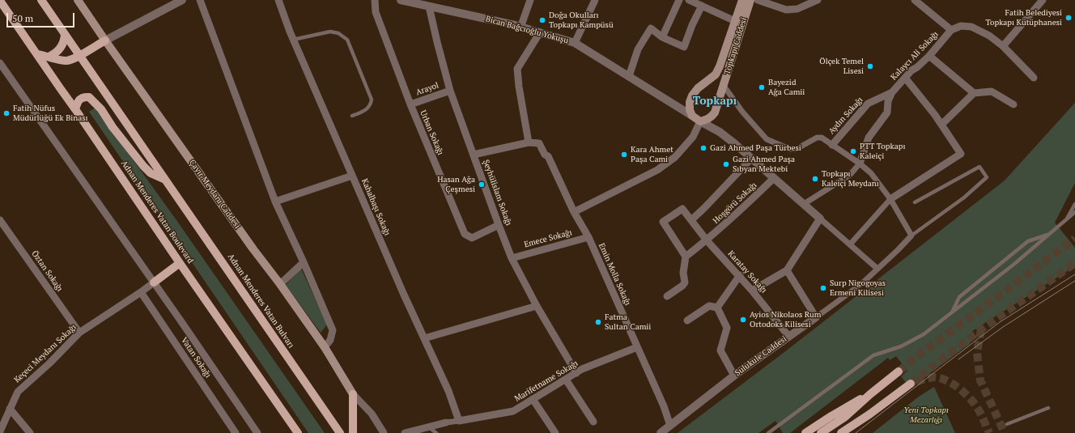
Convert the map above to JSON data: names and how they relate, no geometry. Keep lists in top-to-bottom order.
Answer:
{
  "streets": {
    "main road": [
      "Topkapı Caddesi",
      "Çayır Meydanı Caddesi",
      "Adnan Menderes Vatan Boulevard",
      "Adnan Menderes Vatan Bulvarı"
    ],
    "street": [
      "Bican Bağcıoğlu Yokuşu",
      "Kalaycı Ali Sokağı",
      "Arayol",
      "Aydın Sokağı",
      "Urban Sokağı",
      "Şeyhülislam Sokağı",
      "Hoşgörü Sokağı",
      "Kahalbaşı Sokağı",
      "Emece Sokağı",
      "Öztan Sokağı",
      "Karatay Sokağı",
      "Emin Molla Sokağı",
      "Keçeci Meydanı Sokağı",
      "Sulukule Caddesi",
      "Vatan Sokağı",
      "Marifetname Sokağı"
    ]
  },
  "crossings": [
    ["Bican Bağcıoğlu Yokuşu", "Topkapı Caddesi"],
    ["Bican Bağcıoğlu Yokuşu", "Şeyhülislam Sokağı"],
    ["Topkapı Caddesi", "Kalaycı Ali Sokağı"],
    ["Topkapı Caddesi", "Aydın Sokağı"],
    ["Topkapı Caddesi", "Sulukule Caddesi"],
    ["Kalaycı Ali Sokağı", "Aydın Sokağı"],
    ["Arayol", "Urban Sokağı"],
    ["Arayol", "Şeyhülislam Sokağı"],
    ["Urban Sokağı", "Şeyhülislam Sokağı"],
    ["Şeyhülislam Sokağı", "Emece Sokağı"],
    ["Şeyhülislam Sokağı", "Marifetname Sokağı"],
    ["Hoşgörü Sokağı", "Karatay Sokağı"],
    ["Kahalbaşı Sokağı", "Marifetname Sokağı"],
    ["Emece Sokağı", "Emin Molla Sokağı"],
    ["Öztan Sokağı", "Keçeci Meydanı Sokağı"],
    ["Karatay Sokağı", "Sulukule Caddesi"],
    ["Emin Molla Sokağı", "Sulukule Caddesi"],
    ["Emin Molla Sokağı", "Marifetname Sokağı"],
    ["Keçeci Meydanı Sokağı", "Vatan Sokağı"]
  ],
  "districts": ["Topkapı"],
  "parks": ["Yeni Topkapı Mezarlığı"],
  "places": [
    "Fatih Belediyesi Topkapı Kütüphanesi",
    "Doğa Okulları Topkapı Kampüsü",
    "Ölçek Temel Lisesi",
    "Bayezid Ağa Camii",
    "Fatih Nüfus Müdürlüğü Ek Binası",
    "Gazi Ahmed Paşa Türbesi",
    "PTT Topkapı Kaleiçi",
    "Kara Ahmet Paşa Cami",
    "Gazi Ahmed Paşa Sıbyan Mektebi",
    "Topkapı Kaleiçi Meydanı",
    "Hasan Ağa Çeşmesi",
    "Surp Nigogoyas Ermeni Kilisesi",
    "Ayios Nikolaos Rum Ortodoks Kilisesi",
    "Fatma Sultan Camii"
  ],
  "scale_bar": "50 m"
}
